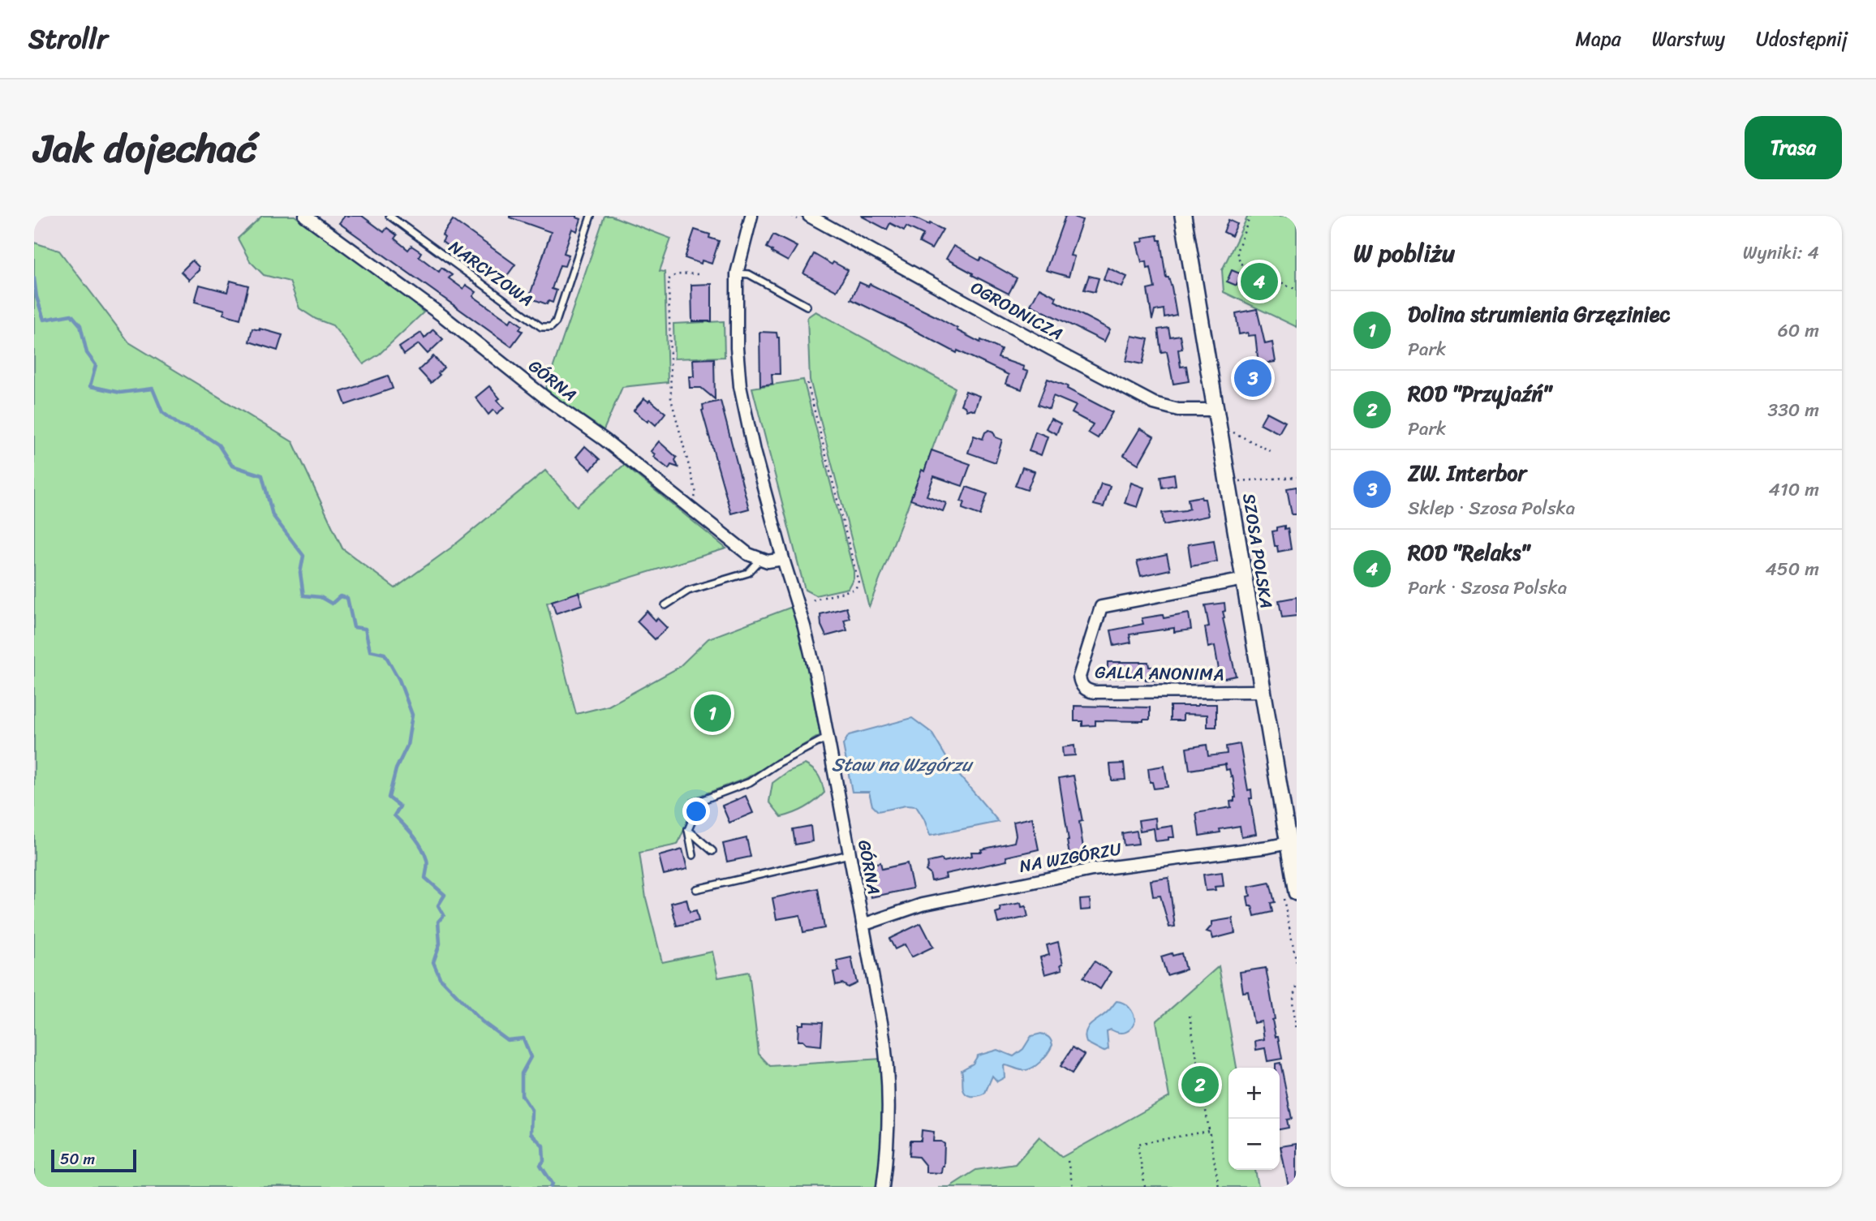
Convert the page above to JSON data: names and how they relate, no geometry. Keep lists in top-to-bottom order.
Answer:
{
  "streets": {
    "street": [
      "OGRODNICZA",
      "GÓRNA",
      "SZOSA POLSKA",
      "GALLA ANONIMA",
      "NA WZGÓRZU"
    ],
    "lane": ["NARCYZOWA"]
  },
  "crossings": [
    ["OGRODNICZA", "SZOSA POLSKA"],
    ["GÓRNA", "NA WZGÓRZU"],
    ["SZOSA POLSKA", "GALLA ANONIMA"],
    ["SZOSA POLSKA", "NA WZGÓRZU"]
  ],
  "water": ["Staw na Wzgórzu"],
  "scale_bar": "50 m",
  "page": {
    "header": "Strollr",
    "nav": ["Mapa", "Warstwy", "Udostępnij"],
    "title": "Jak dojechać",
    "buttons": "Trasa",
    "heading": ["W pobliżu", "Wyniki: 4"],
    "pins": [
      "4",
      "3",
      "1",
      "2"
    ],
    "list": [
      {
        "mark": "1",
        "name": "Dolina strumienia Grzęziniec",
        "note": "Park",
        "value": "60 m"
      },
      {
        "mark": "2",
        "name": "ROD \"Przyjaźń\"",
        "note": "Park",
        "value": "330 m"
      },
      {
        "mark": "3",
        "name": "ZW. Interbor",
        "note": "Sklep · Szosa Polska",
        "value": "410 m"
      },
      {
        "mark": "4",
        "name": "ROD \"Relaks\"",
        "note": "Park · Szosa Polska",
        "value": "450 m"
      }
    ],
    "map_buttons": ["+", "−"],
    "scale": "50 m"
  }
}
